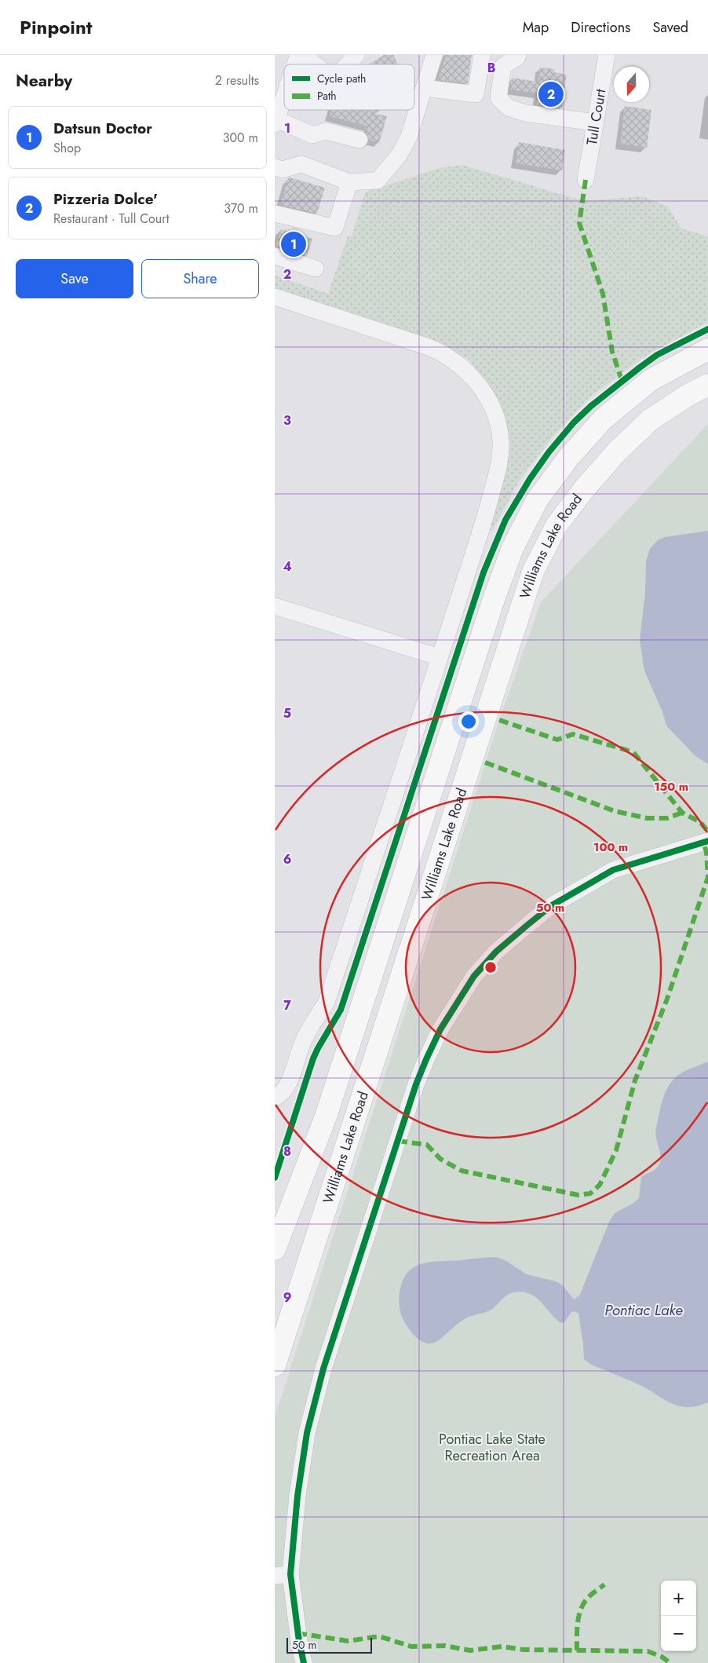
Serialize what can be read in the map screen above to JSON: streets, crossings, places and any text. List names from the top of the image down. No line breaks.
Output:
{"streets":{"main road":["Williams Lake Road"],"street":["Tull Court"]},"water":["Pontiac Lake"],"parks":["Pontiac Lake State Recreation Area"],"legend":["Cycle path","Path"],"scale_bar":"50 m","north":"bottom","page":{"header":"Pinpoint","nav":["Map","Directions","Saved"],"heading":["Nearby","2 results"],"pins":["2","1"],"list":[{"mark":"1","name":"Datsun Doctor","note":"Shop","value":"300 m"},{"mark":"2","name":"Pizzeria Dolce'","note":"Restaurant · Tull Court","value":"370 m"}],"buttons":["Save","Share"],"map_buttons":["+","−"],"scale":"50 m"},"grid":{"columns":["B"],"rows":["1","2","3","4","5","6","7","8","9"]},"rings":["150 m","100 m","50 m"]}
